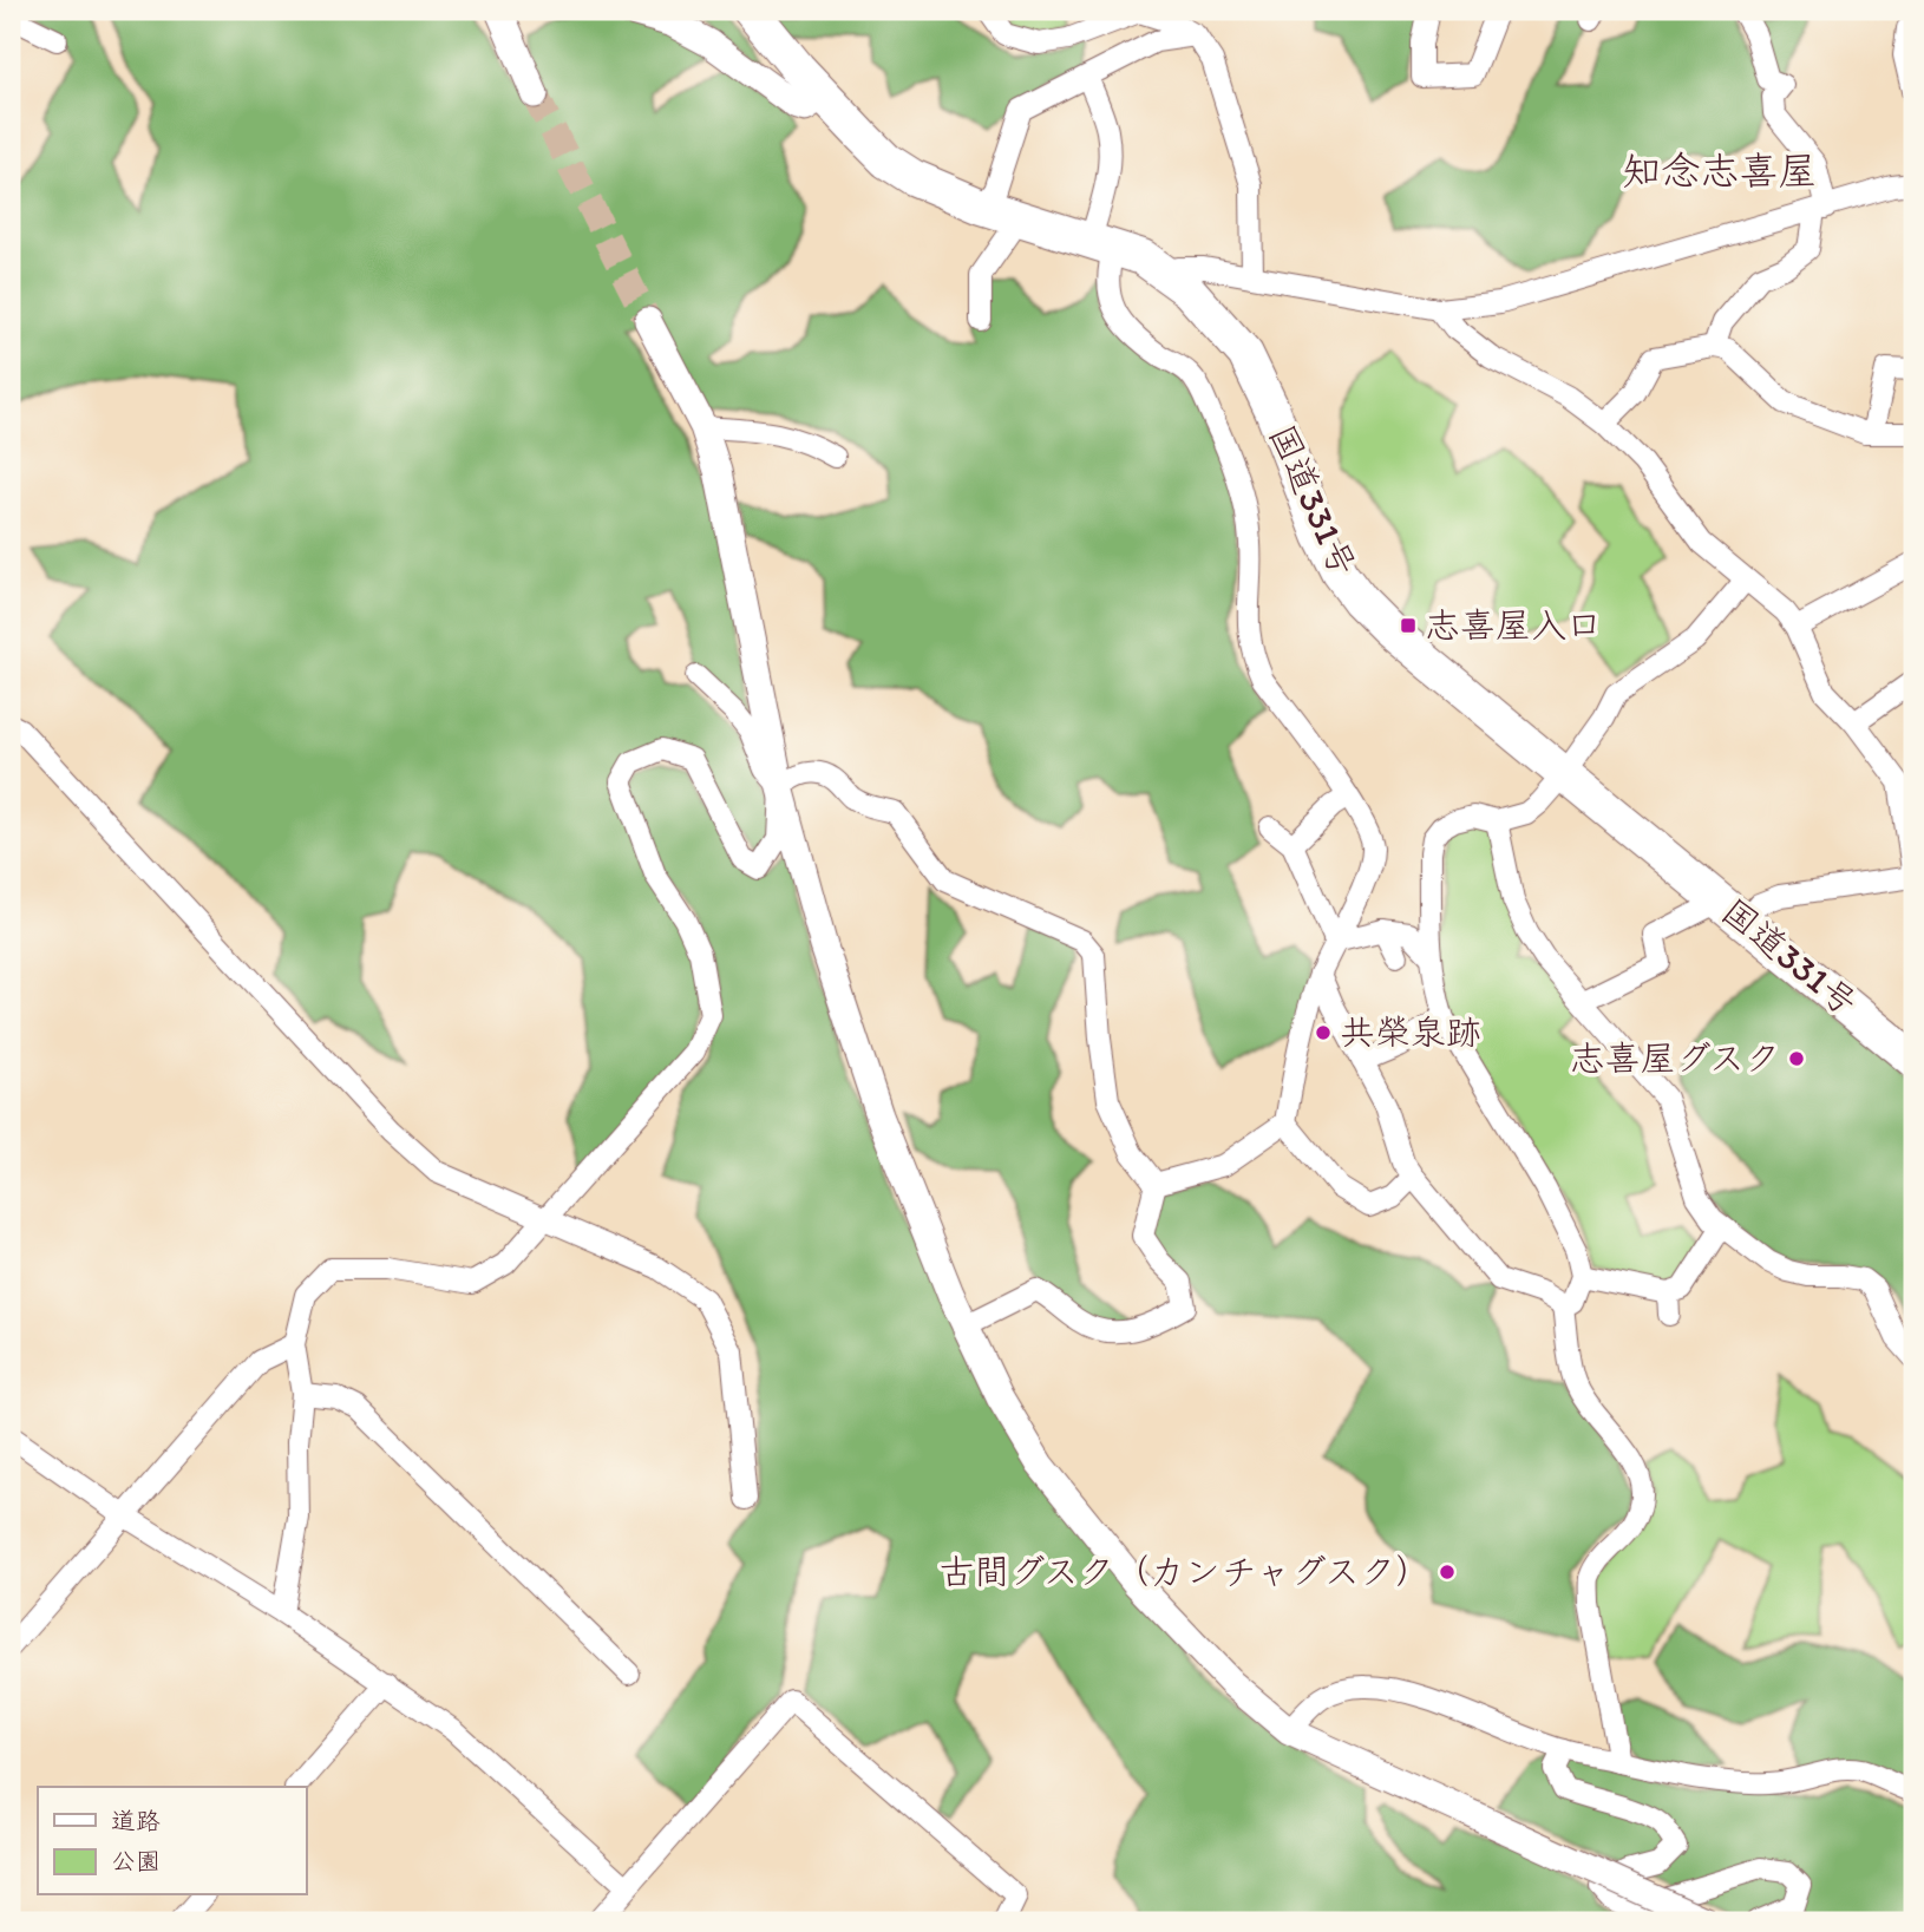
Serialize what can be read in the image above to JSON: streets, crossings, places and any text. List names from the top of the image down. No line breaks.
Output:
{"streets":{"highway":["国道331号"]},"districts":["知念志喜屋"],"places":{"transit":["志喜屋入口"],"other":["共榮泉跡","志喜屋グスク","古間グスク（カンチャグスク）"]},"legend":["道路","公園"]}
